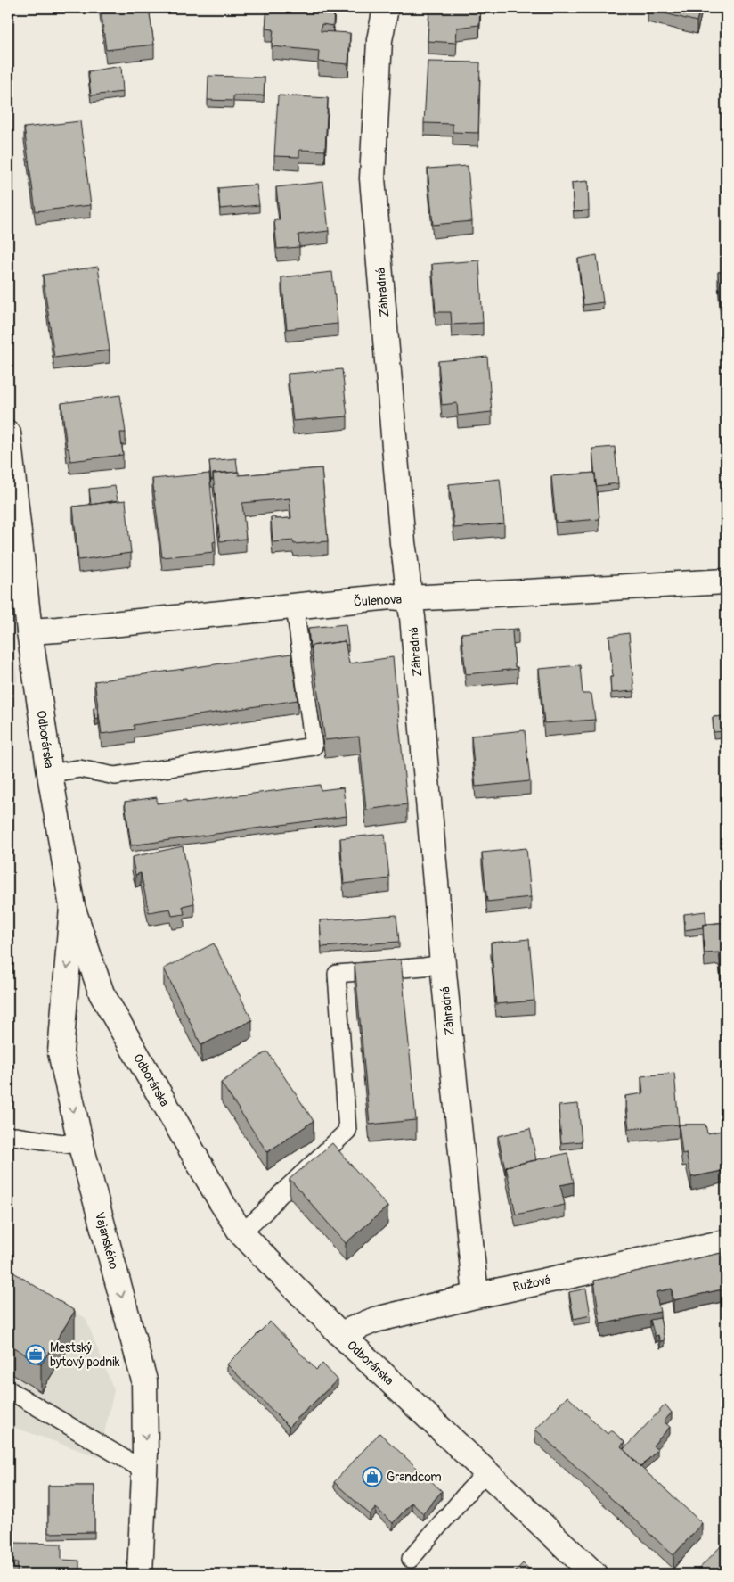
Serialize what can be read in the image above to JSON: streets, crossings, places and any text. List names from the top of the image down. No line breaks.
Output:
{"streets":{"street":["Záhradná","Čulenova","Odborárska","Vajanského","Ružová"]},"crossings":[["Záhradná","Čulenova"],["Záhradná","Ružová"],["Čulenova","Odborárska"],["Odborárska","Vajanského"],["Odborárska","Ružová"]],"one_way":["Vajanského"],"places":{"office":["Mestský bytový podnik"],"shop":["Grandcom"]}}
